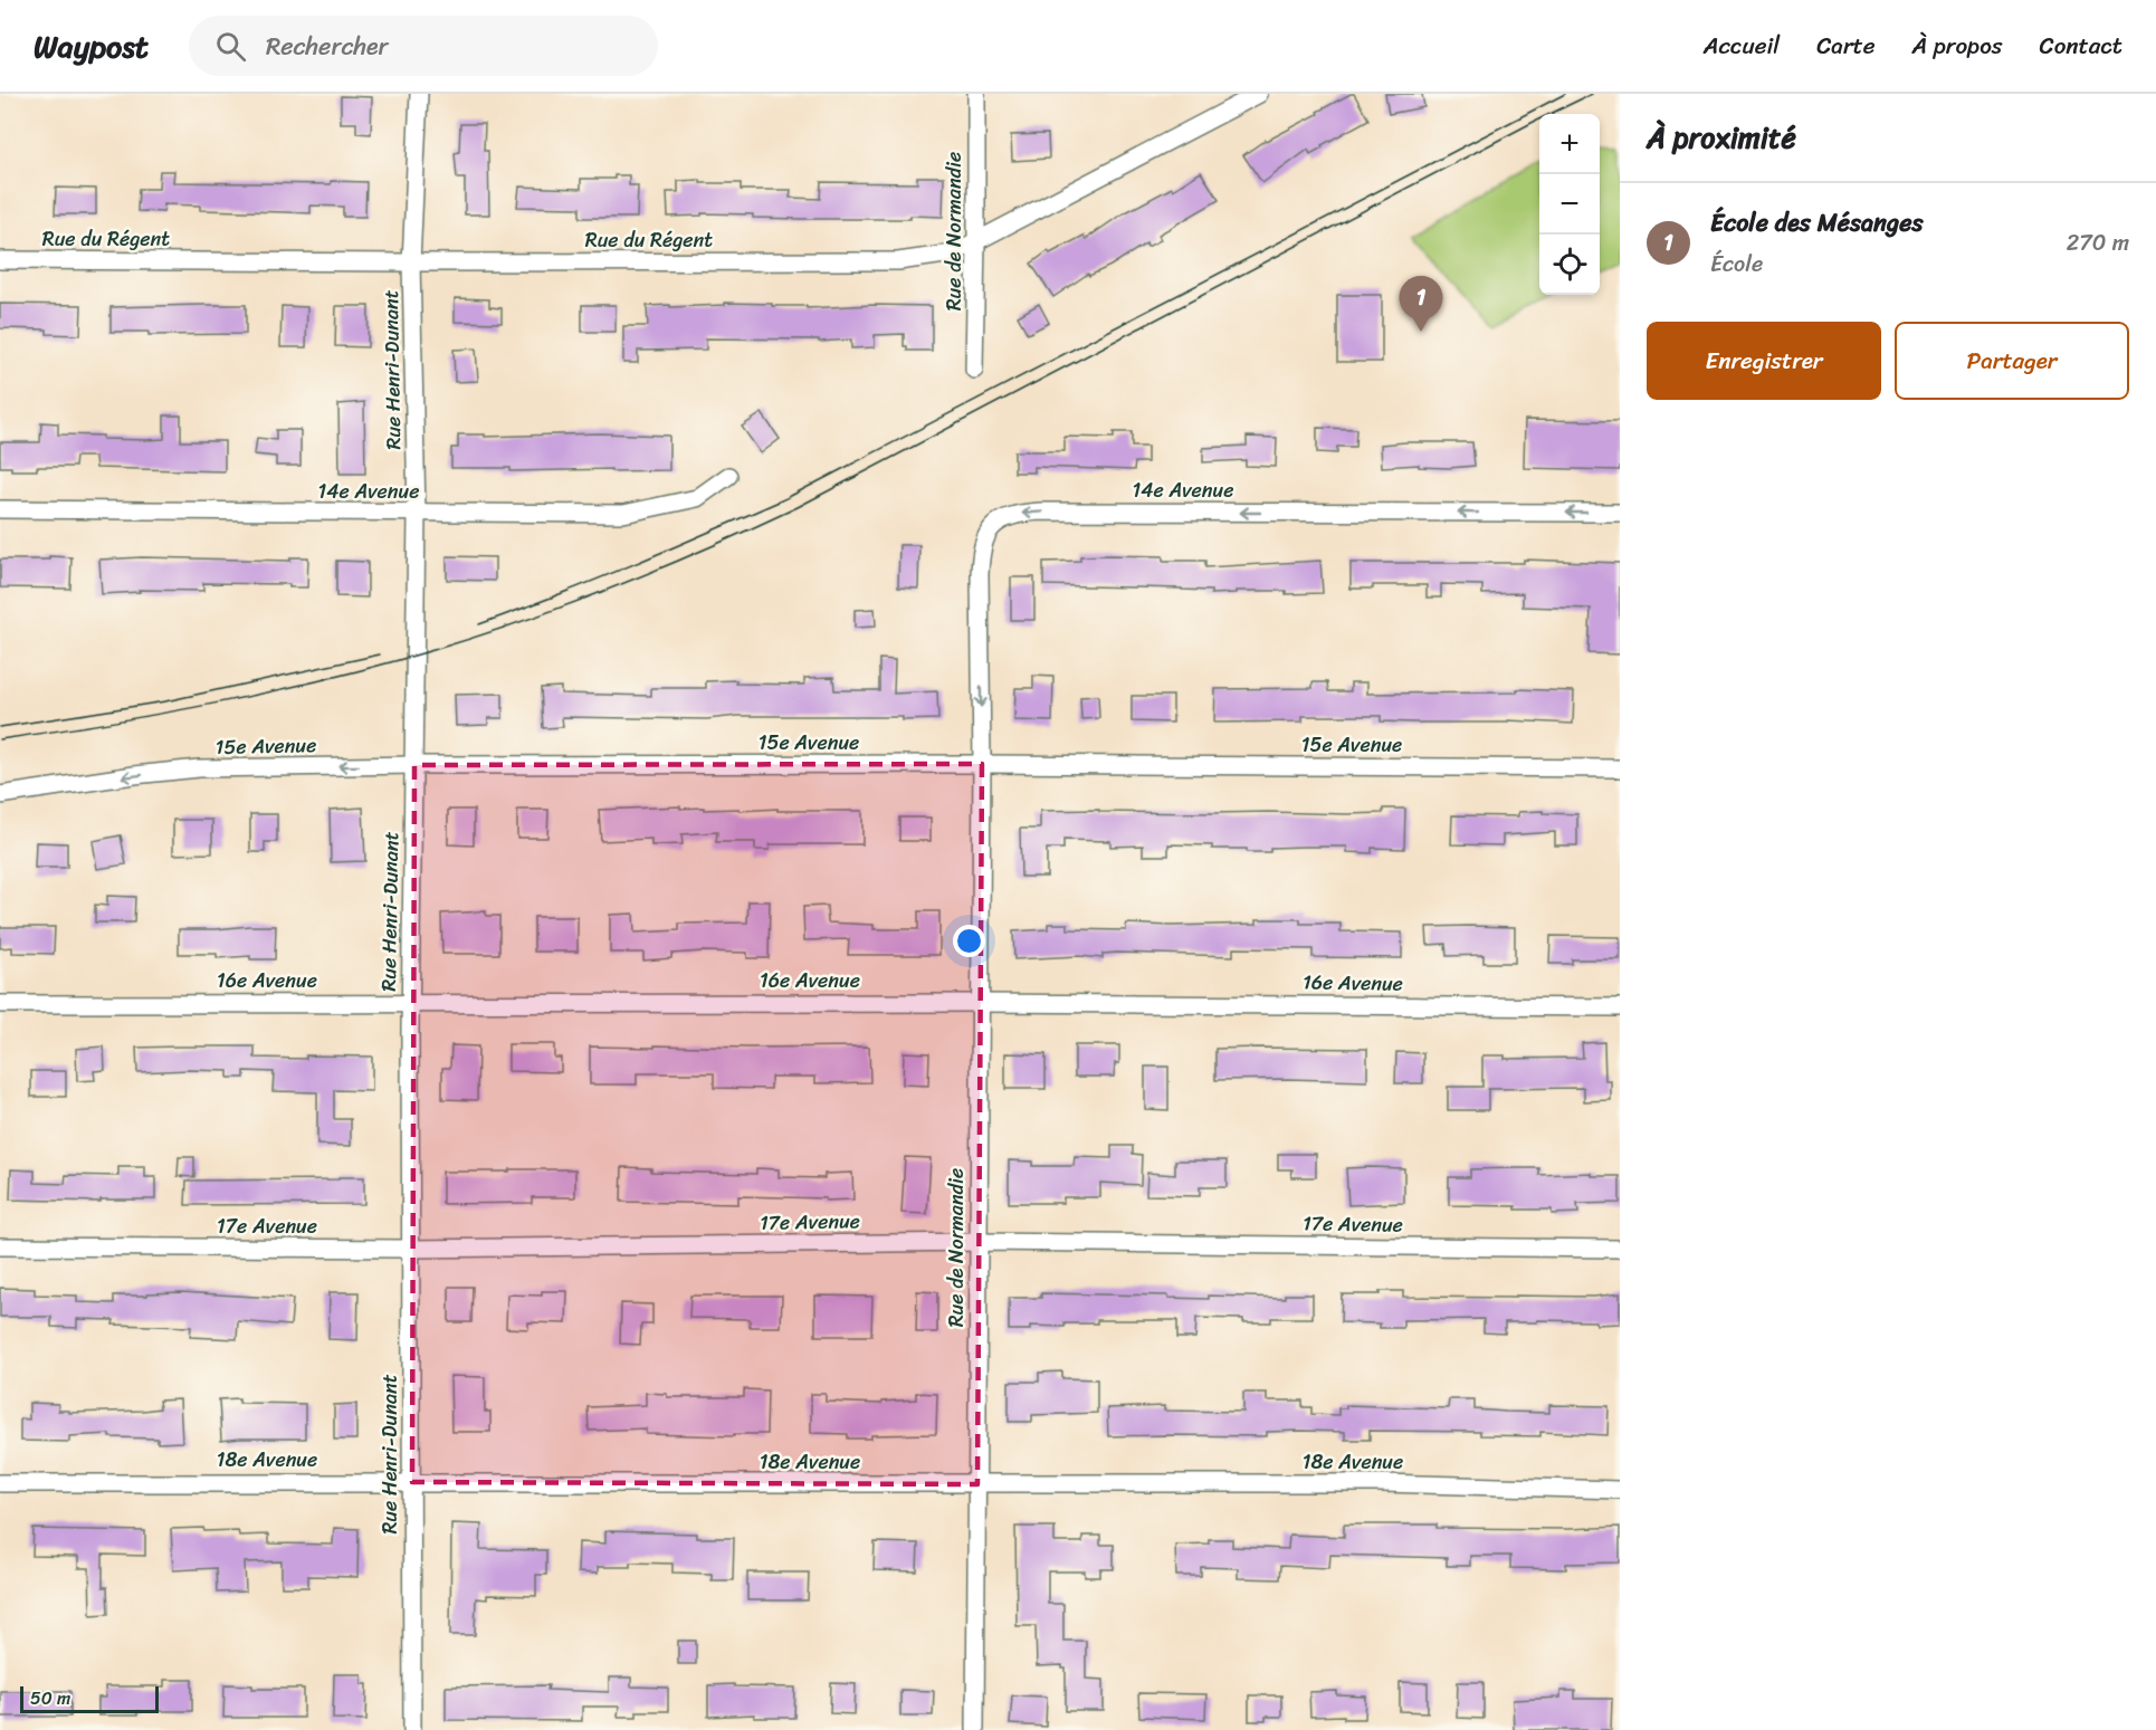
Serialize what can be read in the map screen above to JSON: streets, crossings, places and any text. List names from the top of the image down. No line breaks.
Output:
{"streets":{"street":["Rue de Normandie","Rue du Régent","Rue Henri-Dunant","14e Avenue","15e Avenue","16e Avenue","17e Avenue","18e Avenue"]},"crossings":[["Rue de Normandie","Rue du Régent"],["Rue de Normandie","14e Avenue"],["Rue de Normandie","15e Avenue"],["Rue de Normandie","16e Avenue"],["Rue de Normandie","17e Avenue"],["Rue de Normandie","18e Avenue"],["Rue du Régent","Rue Henri-Dunant"],["Rue Henri-Dunant","14e Avenue"],["Rue Henri-Dunant","15e Avenue"],["Rue Henri-Dunant","16e Avenue"],["Rue Henri-Dunant","17e Avenue"],["Rue Henri-Dunant","18e Avenue"],["14e Avenue","15e Avenue"]],"scale_bar":"50 m","page":{"header":"Waypost","search":"Rechercher","nav":["Accueil","Carte","À propos","Contact"],"heading":"À proximité","map_buttons":["+","−"],"list":[{"mark":"1","name":"École des Mésanges","note":"École","value":"270 m"}],"pins":"1","buttons":["Enregistrer","Partager"],"scale":"50 m"}}
